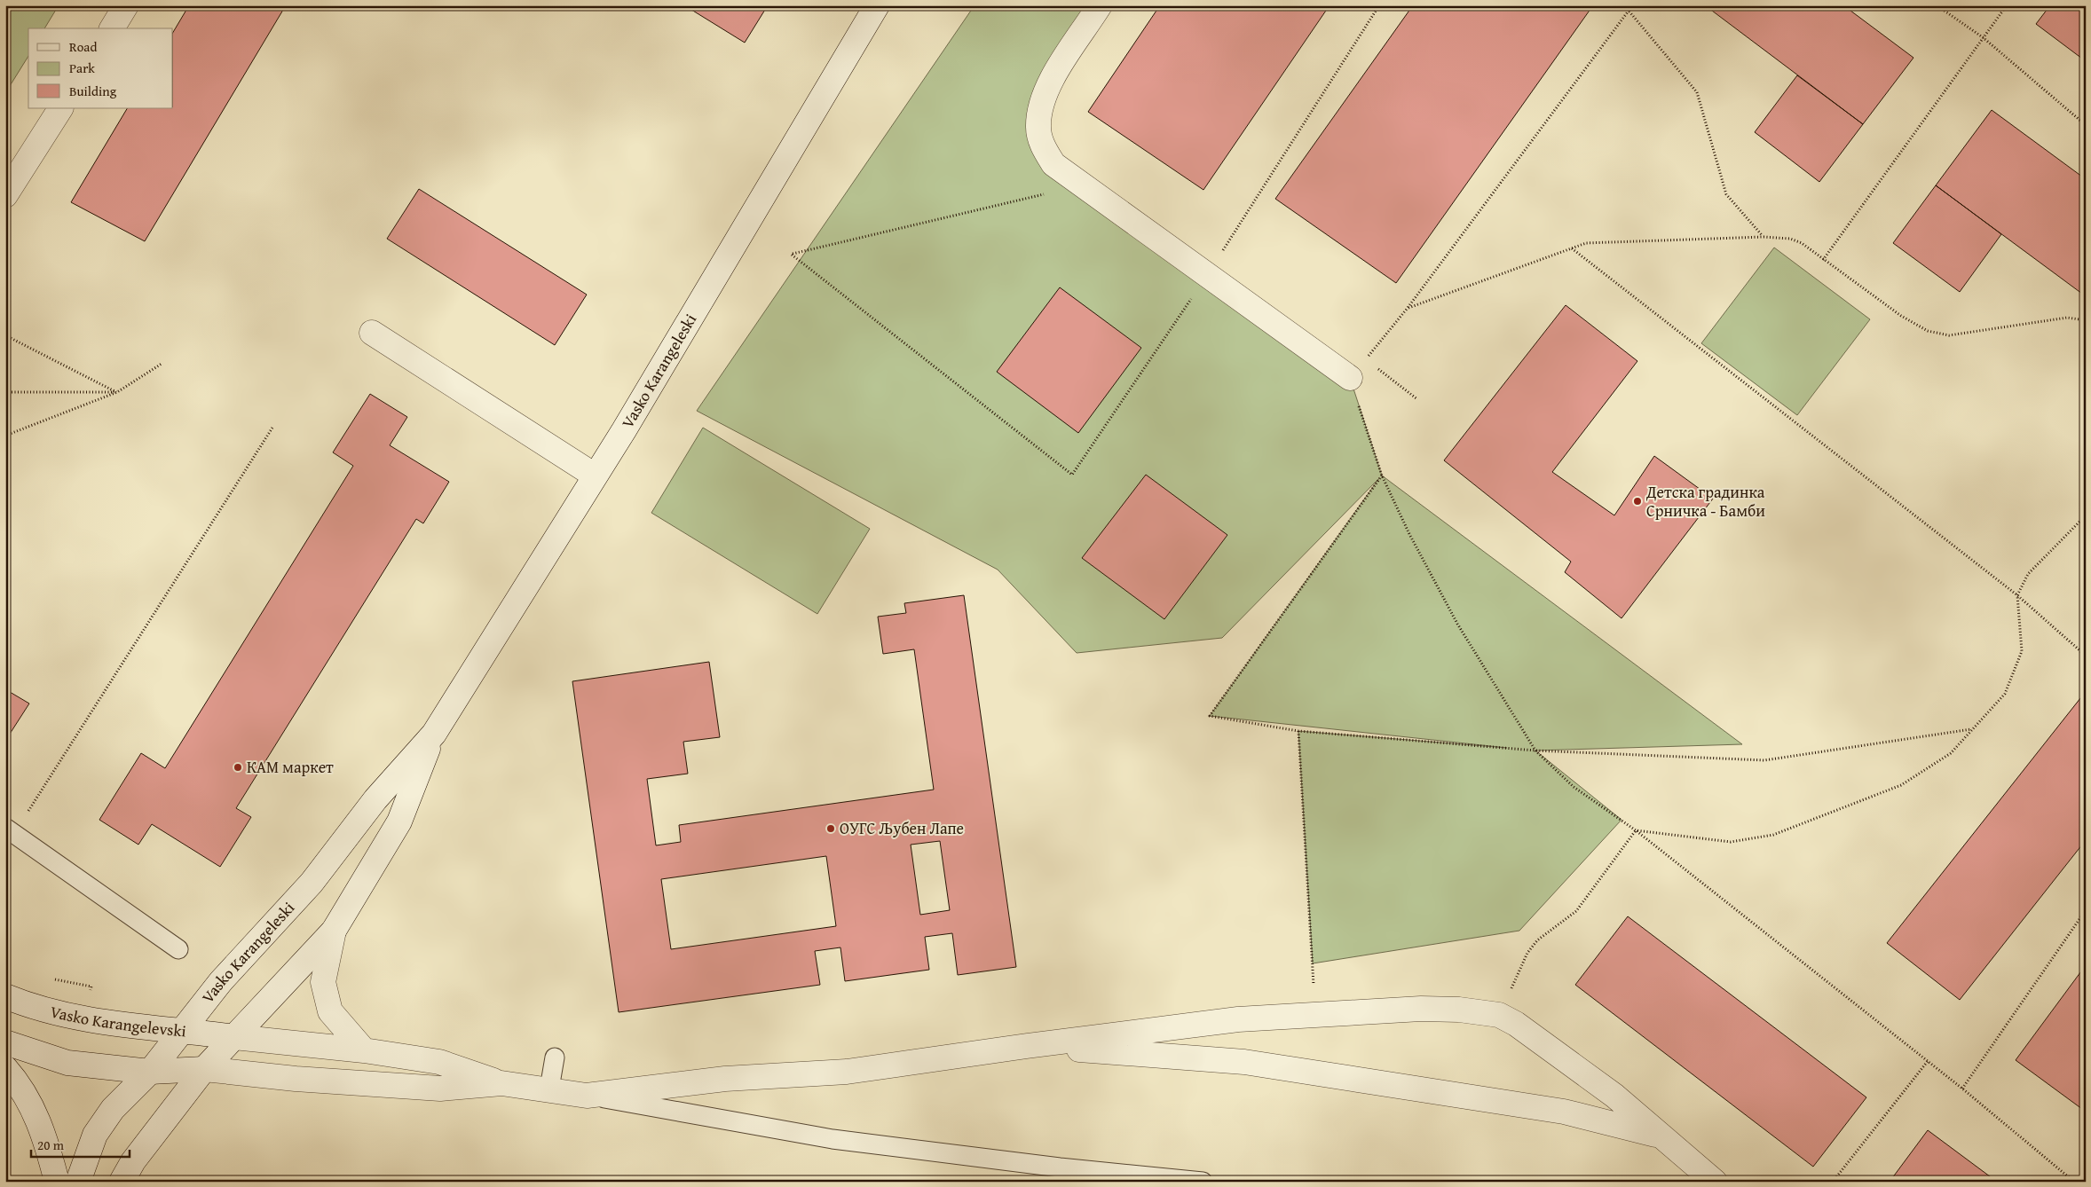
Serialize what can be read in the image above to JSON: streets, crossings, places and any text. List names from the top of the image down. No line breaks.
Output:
{"streets":{"street":["Vasko Karangeleski","Vasko Karangelevski"]},"crossings":[["Vasko Karangeleski","Vasko Karangelevski"]],"places":["Детска градинка Срничка - Бамби","КАМ маркет","ОУГС Љубен Лапе"],"legend":["Road","Park","Building"],"scale_bar":"20 m"}
